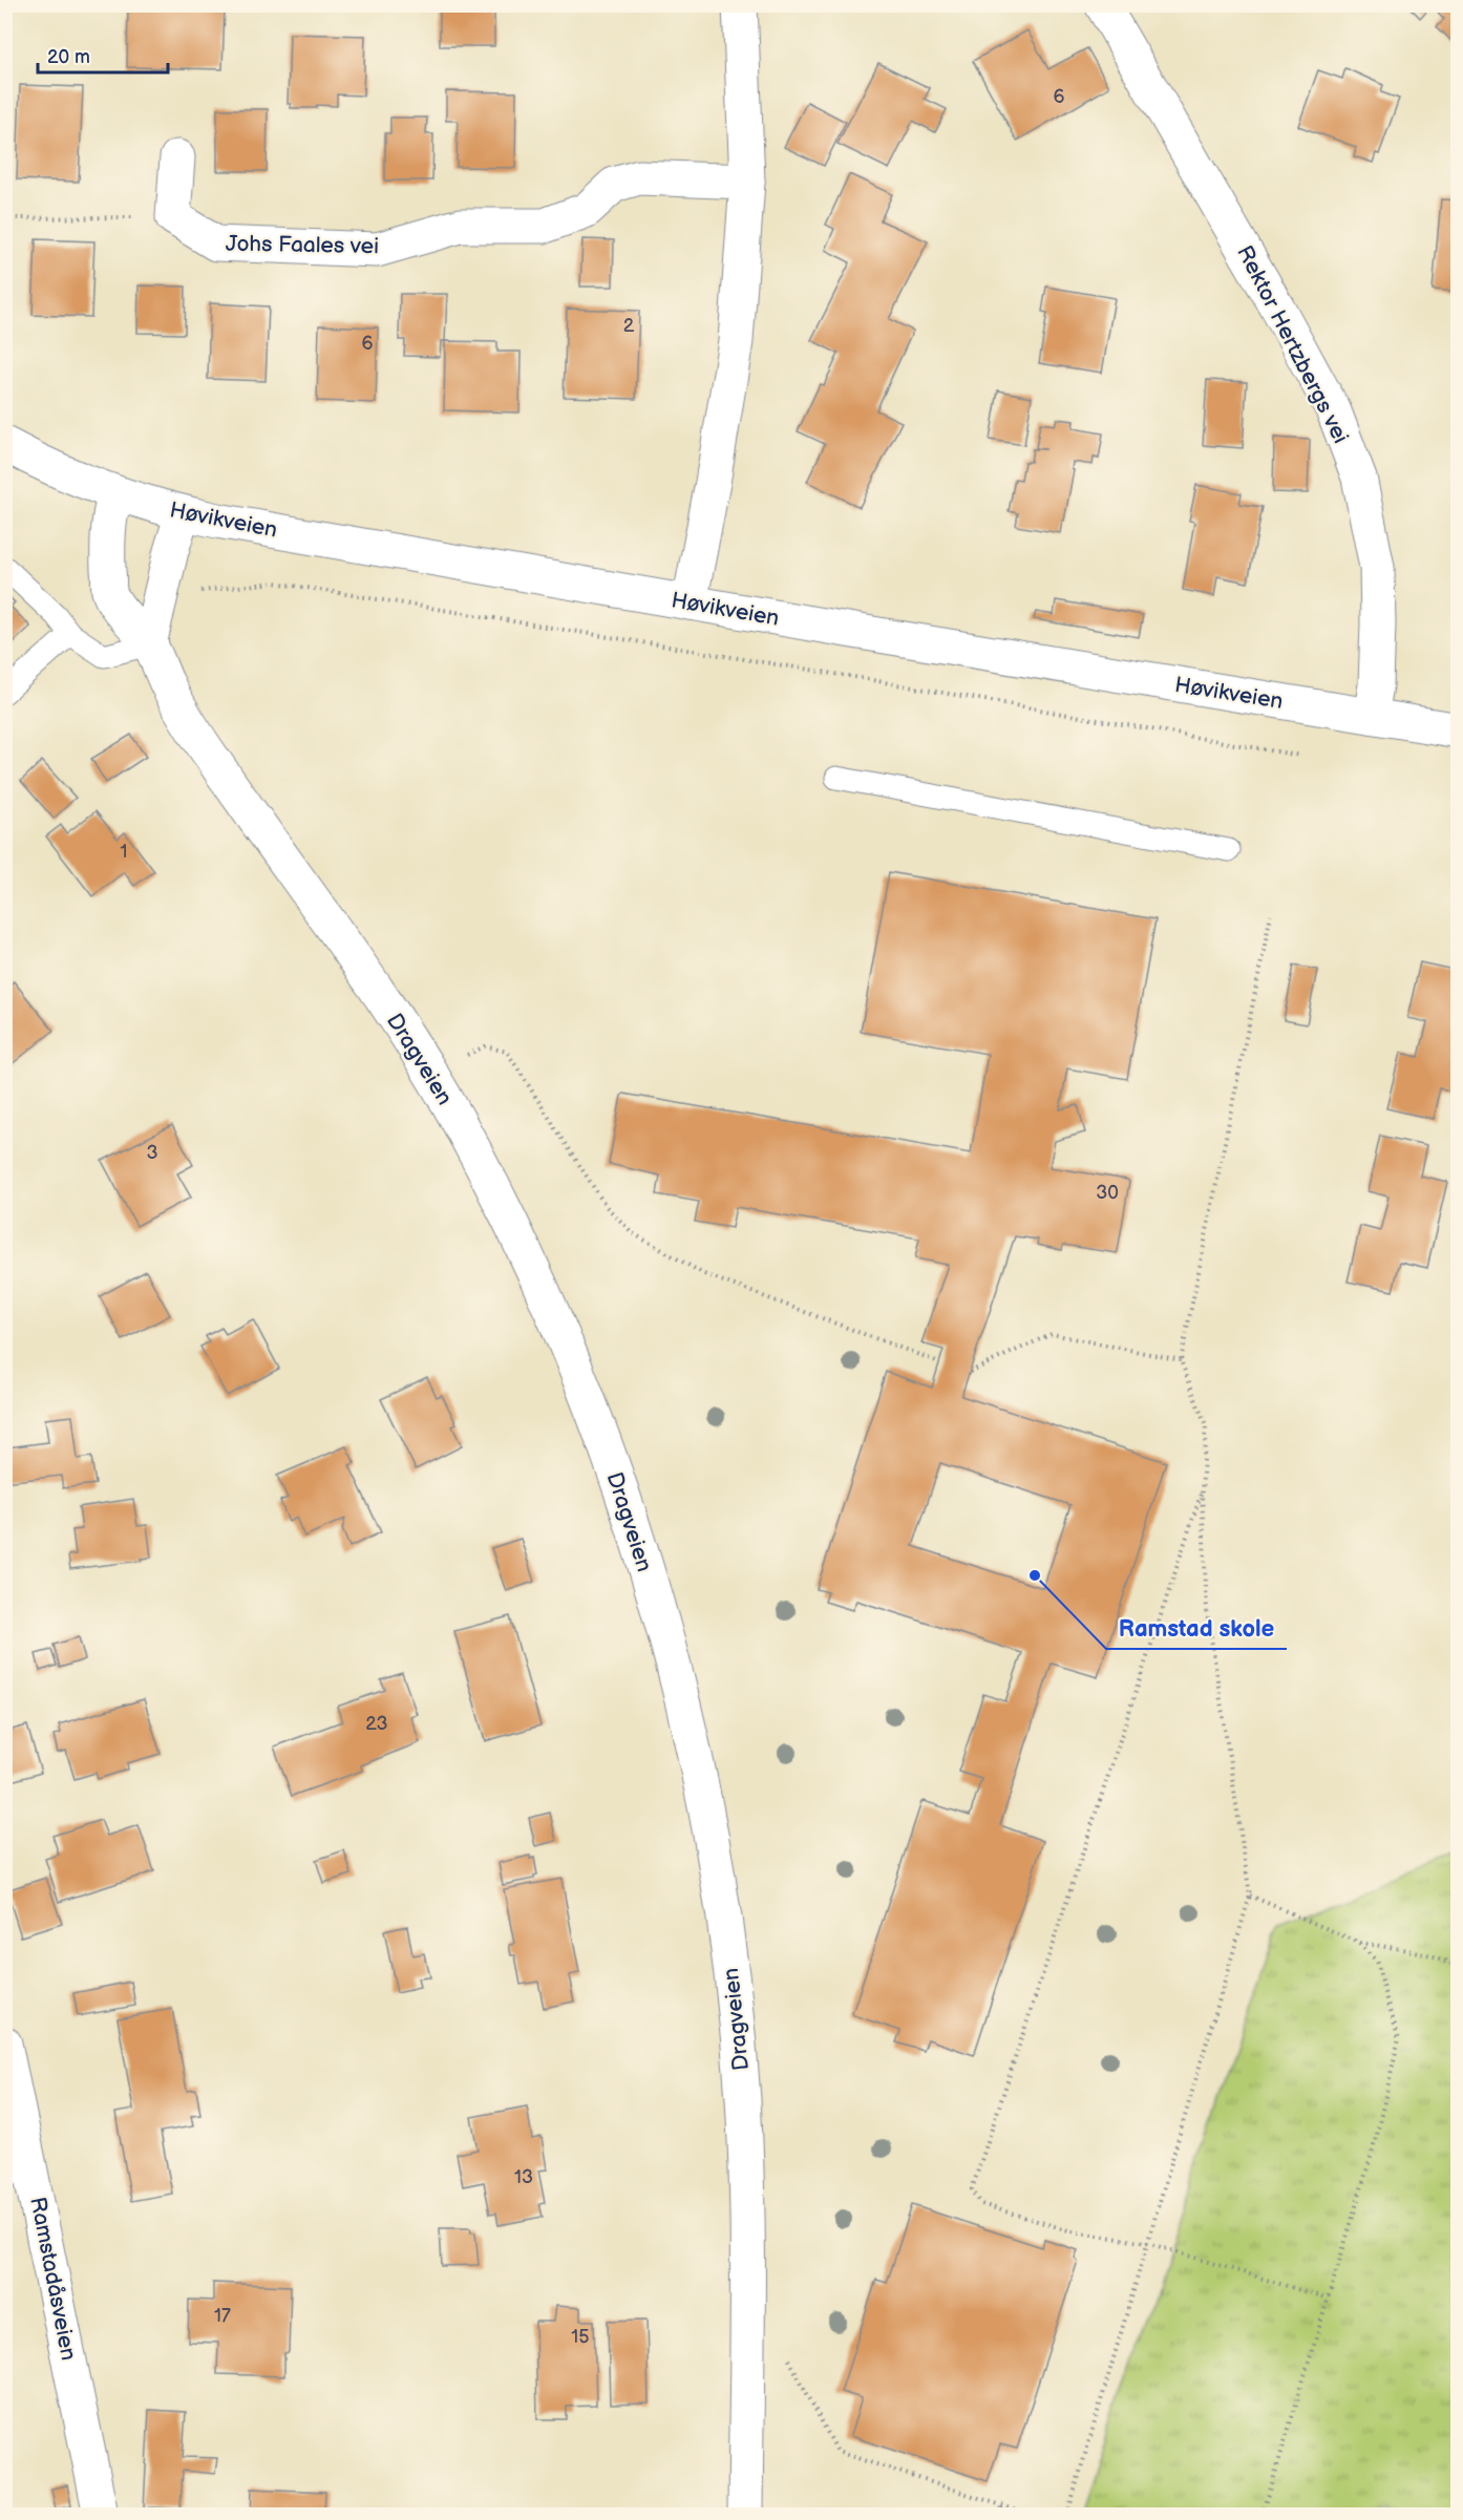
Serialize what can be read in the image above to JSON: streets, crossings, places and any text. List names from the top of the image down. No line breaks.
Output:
{"streets":{"main road":["Johs Faales vei","Rektor Hertzbergs vei","Høvikveien","Dragveien","Ramstadåsveien"]},"crossings":[["Rektor Hertzbergs vei","Høvikveien"],["Høvikveien","Dragveien"]],"places":["Ramstad skole"],"house_numbers":["6","2","6","1","3","30","23","13","17","15"],"scale_bar":"20 m"}
